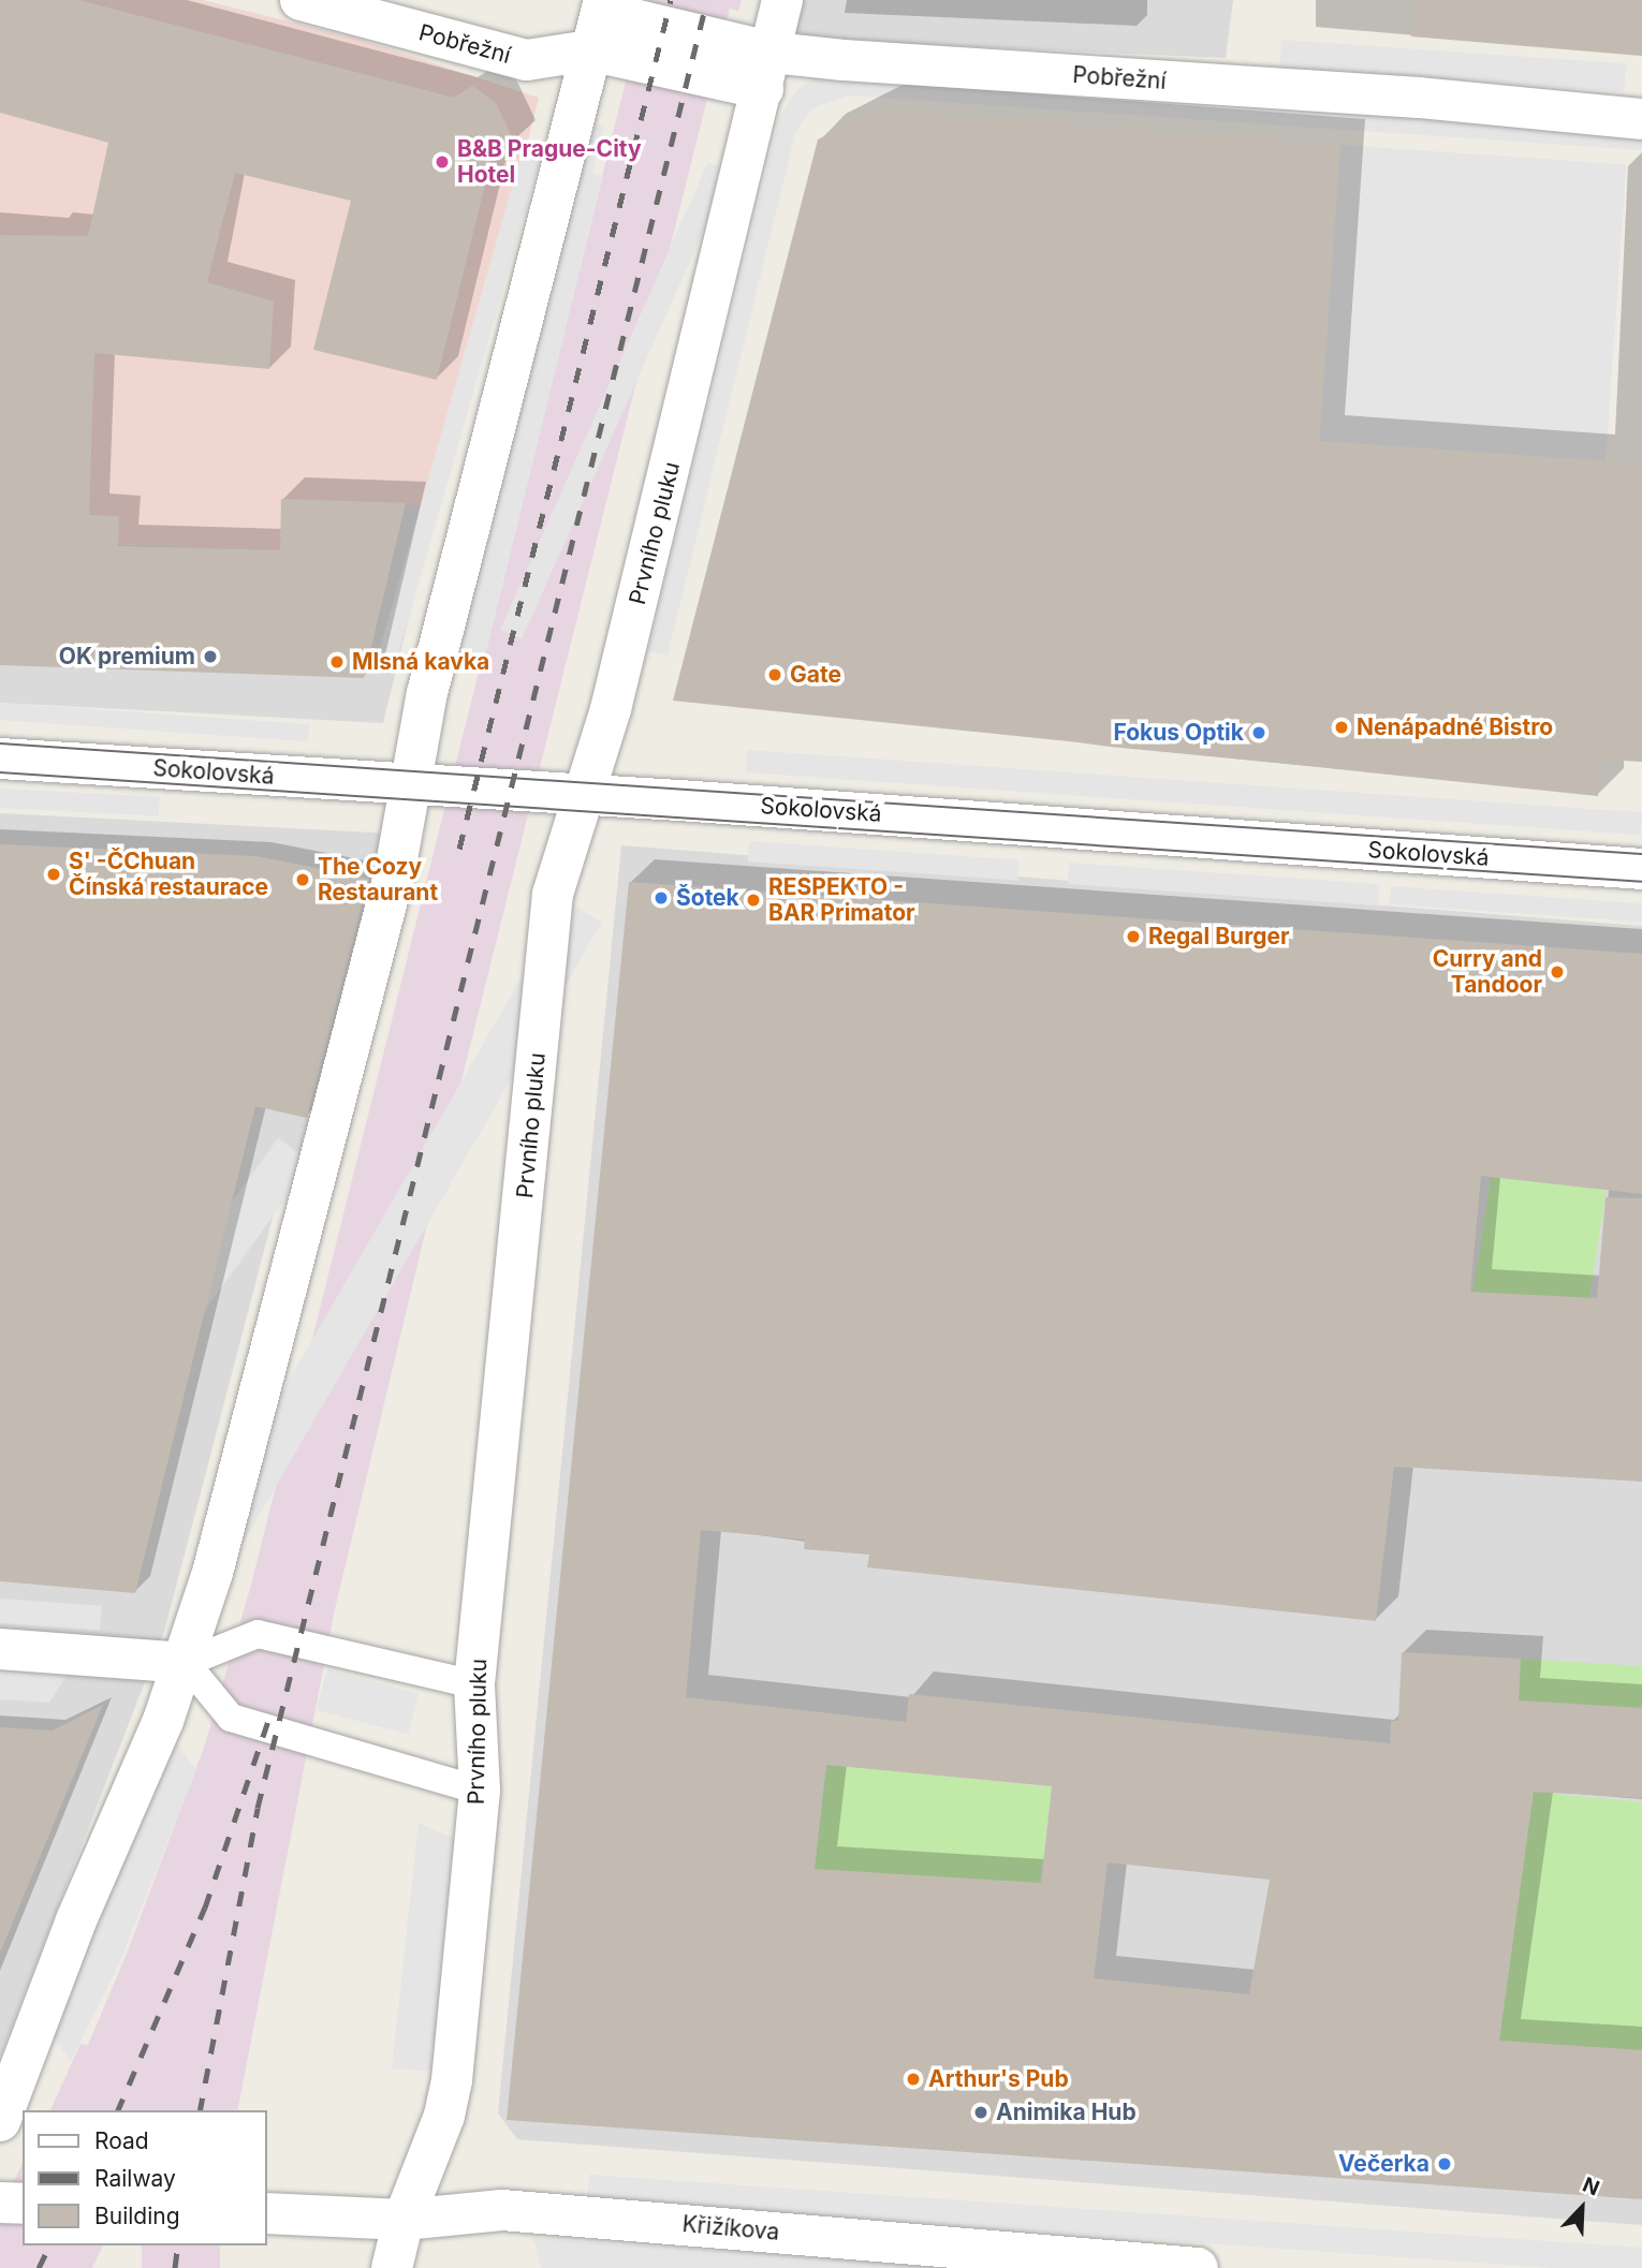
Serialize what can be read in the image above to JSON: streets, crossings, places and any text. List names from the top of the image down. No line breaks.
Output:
{"streets":{"street":["Pobřežní","Prvního pluku","Sokolovská","Křižíkova"]},"crossings":[["Pobřežní","Prvního pluku"],["Prvního pluku","Sokolovská"],["Prvního pluku","Křižíkova"]],"places":["B&B Prague-City Hotel","OK premium","Mlsná kavka","Gate","Nenápadné Bistro","Fokus Optik","S' -ČChuan Čínská restaurace","The Cozy Restaurant","Šotek","RESPEKTO - BAR Primator","Regal Burger","Curry and Tandoor","Arthur's Pub","Animika Hub","Večerka"],"legend":["Road","Railway","Building"],"north":"top right"}
